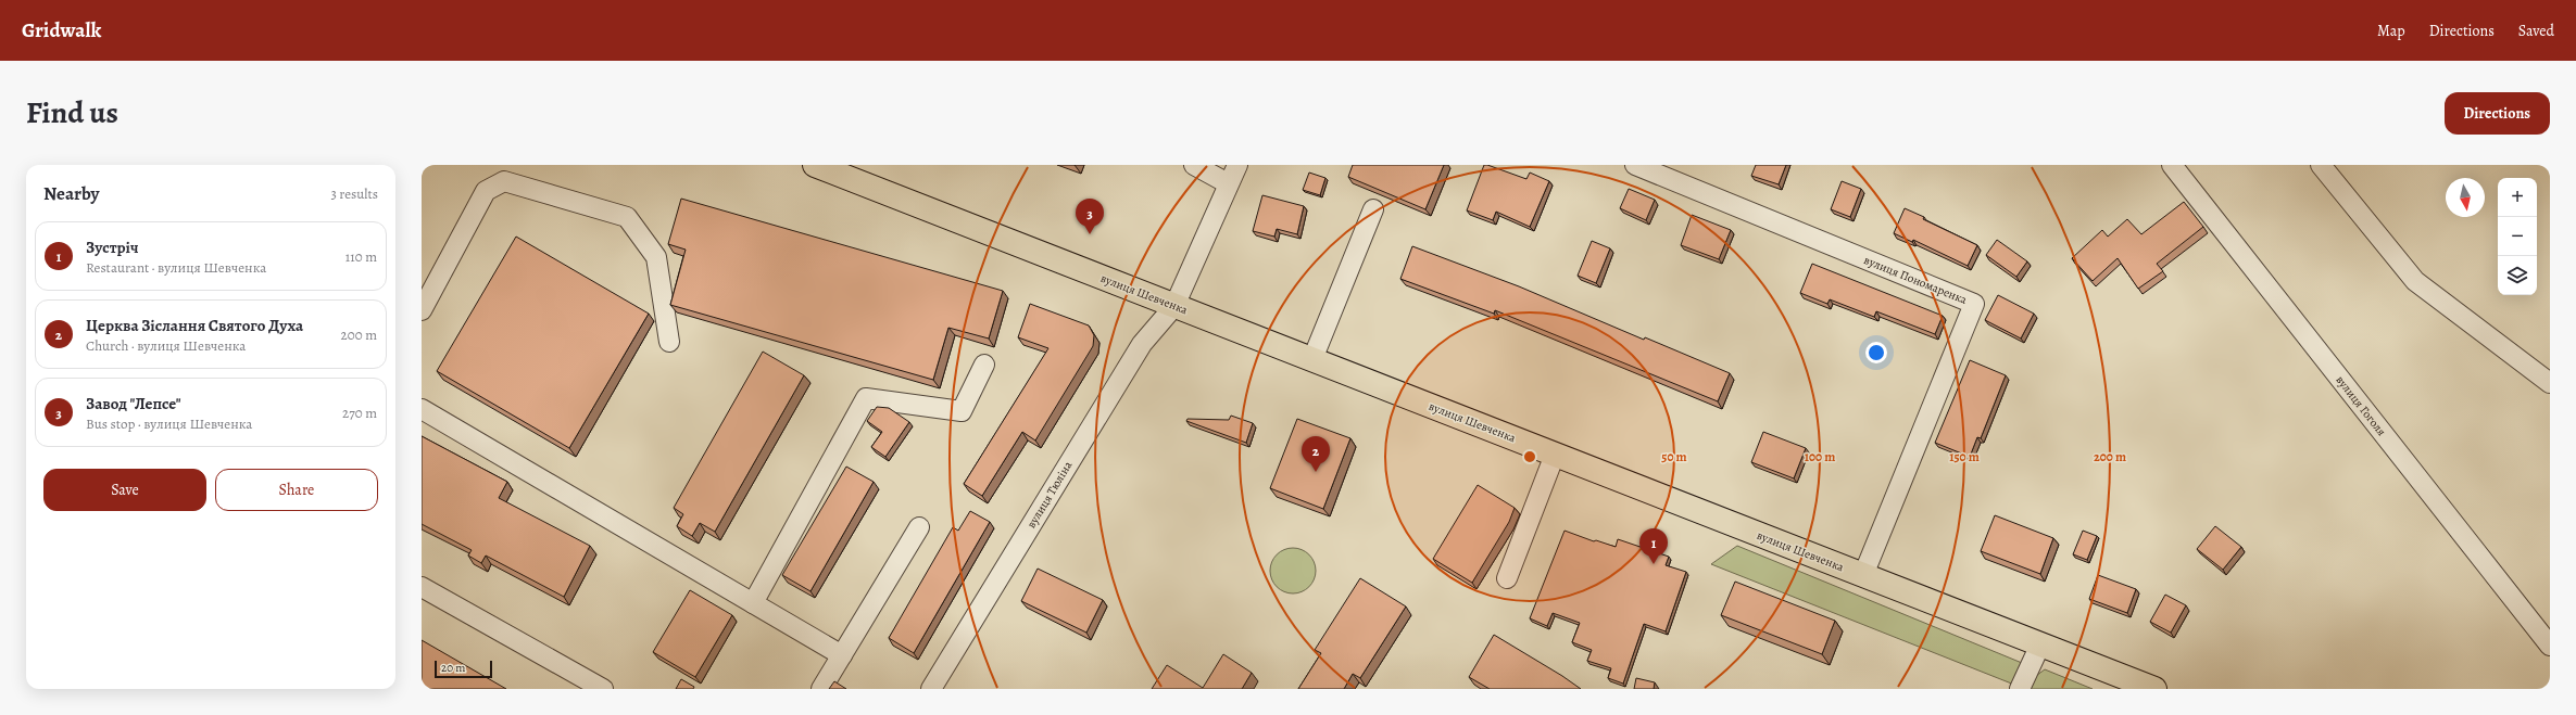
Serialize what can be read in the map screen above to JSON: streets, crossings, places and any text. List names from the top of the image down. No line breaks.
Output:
{"streets":{"main road":["вулиця Шевченка"],"street":["вулиця Пономаренка","вулиця Гоголя","вулиця Тюліна"]},"crossings":[["вулиця Пономаренка","вулиця Шевченка"],["вулиця Шевченка","вулиця Тюліна"]],"scale_bar":"20 m","north":"bottom","page":{"header":"Gridwalk","nav":["Map","Directions","Saved"],"title":"Find us","buttons":["Directions",["Save","Share"]],"heading":["Nearby","3 results"],"map_buttons":["+","−"],"pins":["3","2","1"],"list":[{"mark":"1","name":"Зустріч","note":"Restaurant · вулиця Шевченка","value":"110 m"},{"mark":"2","name":"Церква Зіслання Святого Духа","note":"Church · вулиця Шевченка","value":"200 m"},{"mark":"3","name":"Завод \"Лепсе\"","note":"Bus stop · вулиця Шевченка","value":"270 m"}],"scale":"20 m"},"rings":["50 m","100 m","150 m","200 m"]}
